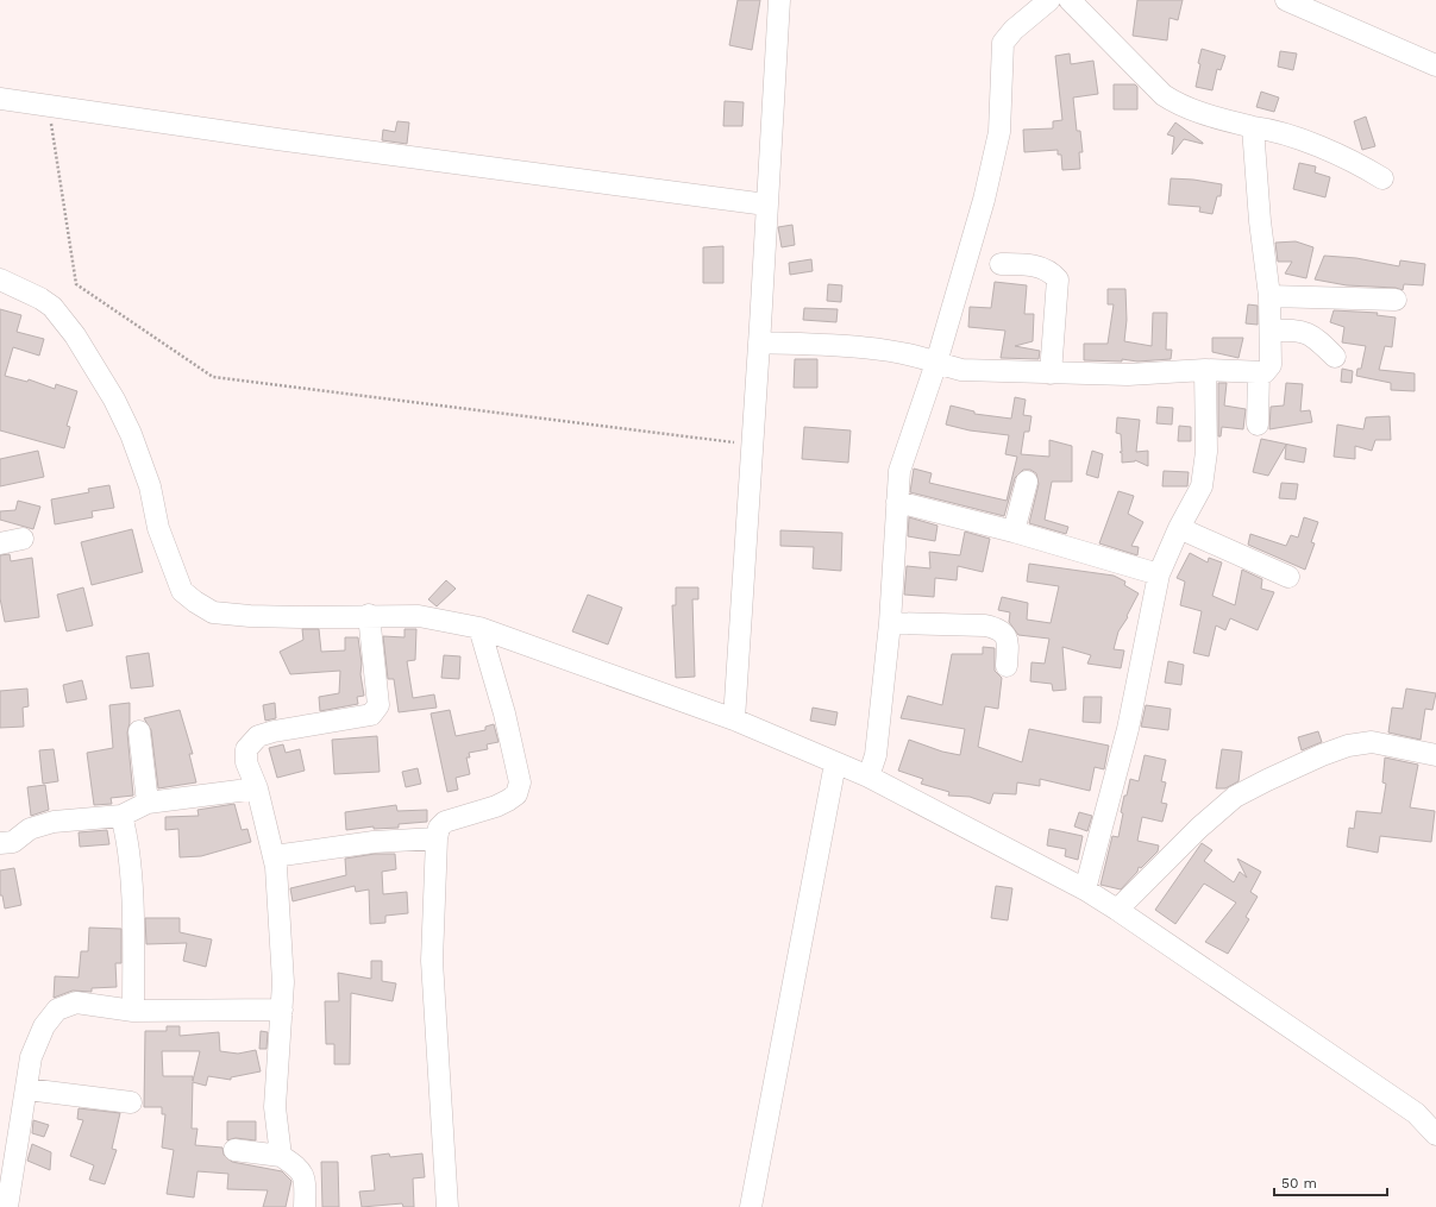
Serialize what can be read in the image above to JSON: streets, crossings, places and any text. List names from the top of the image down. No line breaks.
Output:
{"scale_bar":"50 m"}
